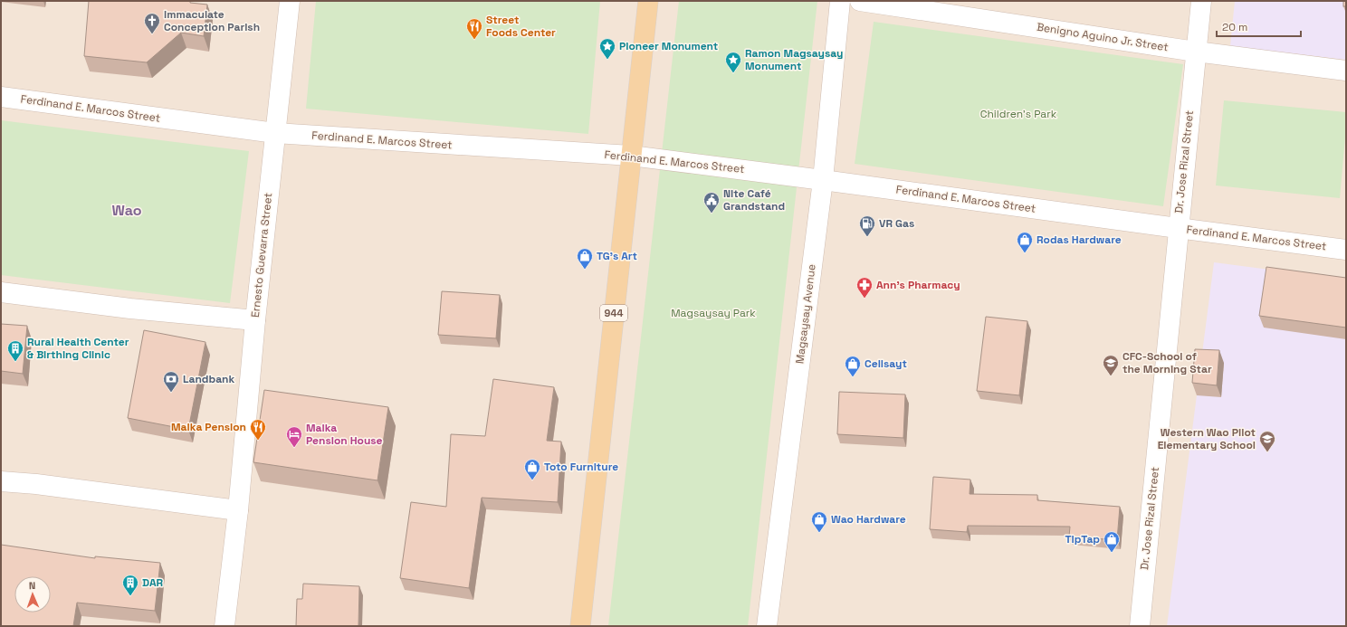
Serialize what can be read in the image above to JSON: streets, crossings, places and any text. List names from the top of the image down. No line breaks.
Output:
{"streets":{"main road":["944"],"street":["Benigno Aguino Jr. Street","Ferdinand E. Marcos Street","Dr. Jose Rizal Street","Ernesto Guevarra Street","Magsaysay Avenue"]},"crossings":[["Benigno Aguino Jr. Street","Dr. Jose Rizal Street"],["Ferdinand E. Marcos Street","Dr. Jose Rizal Street"],["Ferdinand E. Marcos Street","Ernesto Guevarra Street"],["Ferdinand E. Marcos Street","944"],["Ferdinand E. Marcos Street","Magsaysay Avenue"]],"districts":["Wao"],"parks":["Children's Park","Magsaysay Park"],"places":{"church":["Immaculate Conception Parish"],"restaurant":["Street Foods Center","Maika Pension"],"place":["Pioneer Monument","Ramon Magsaysay Monument"],"public building":["Nite Café Grandstand"],"fuel station":["VR Gas"],"shop":["Rodas Hardware","TG's Art","Cellsayt","Toto Furniture","Wao Hardware","TipTap"],"pharmacy":["Ann's Pharmacy"],"building":["Rural Health Center & Birthing Clinic","DAR"],"school or university":["CFC-School of the Morning Star","Western Wao Pilot Elementary School"],"bank":["Landbank"],"hotel":["Maika Pension House"]},"scale_bar":"20 m","north":"top"}
